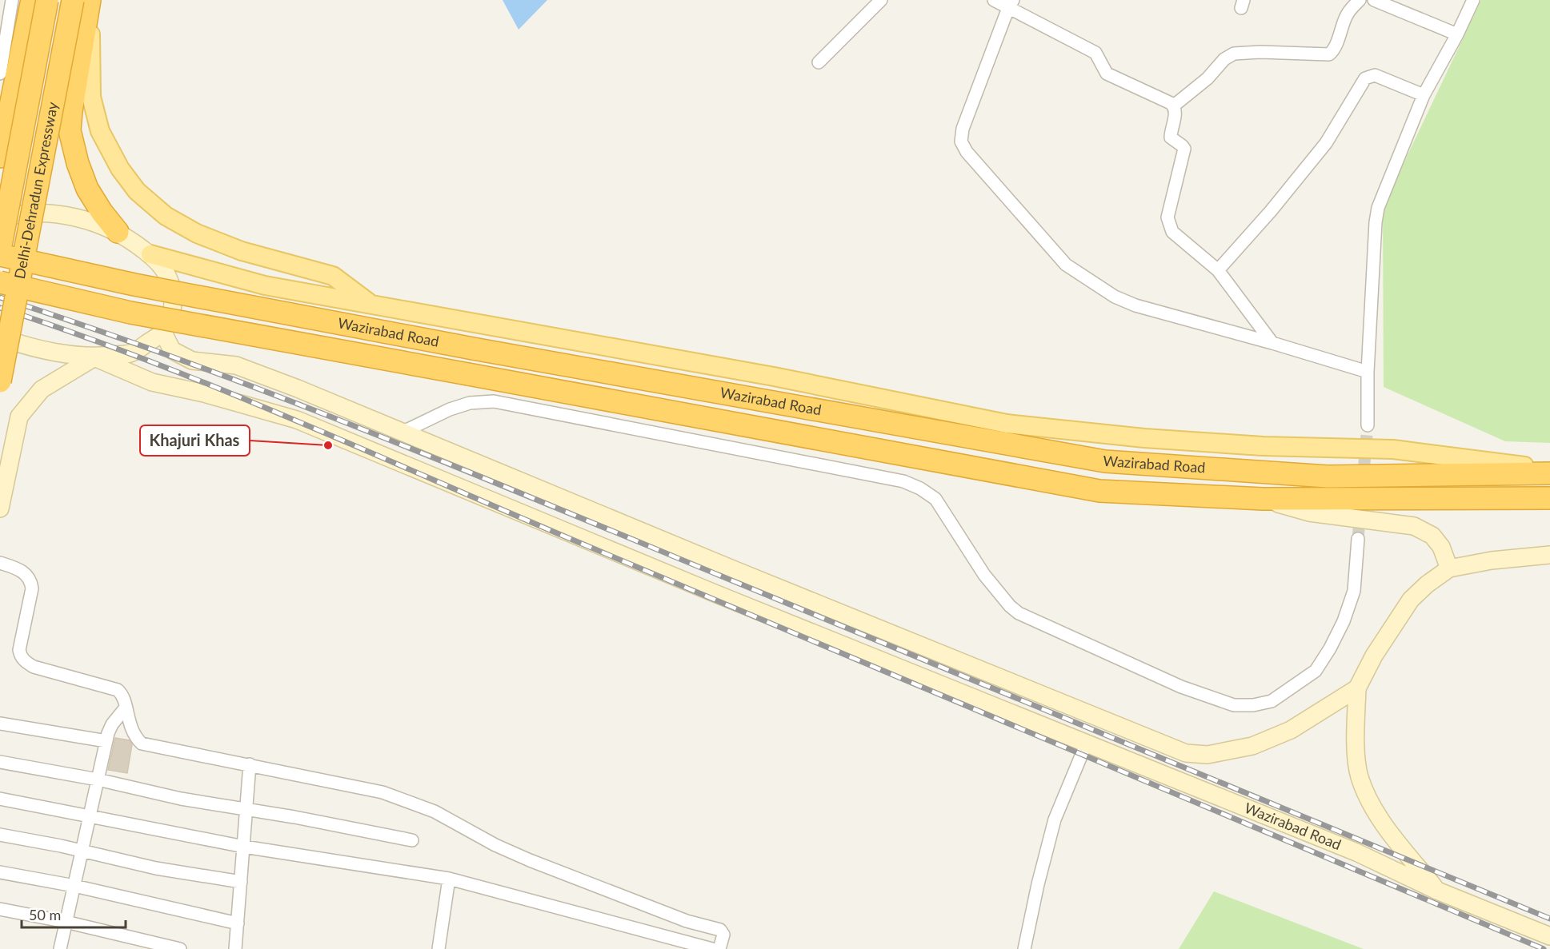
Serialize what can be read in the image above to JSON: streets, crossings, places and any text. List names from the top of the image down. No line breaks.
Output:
{"streets":{"highway":["Delhi-Dehradun Expressway","Wazirabad Road"]},"places":["Khajuri Khas"],"scale_bar":"50 m"}
